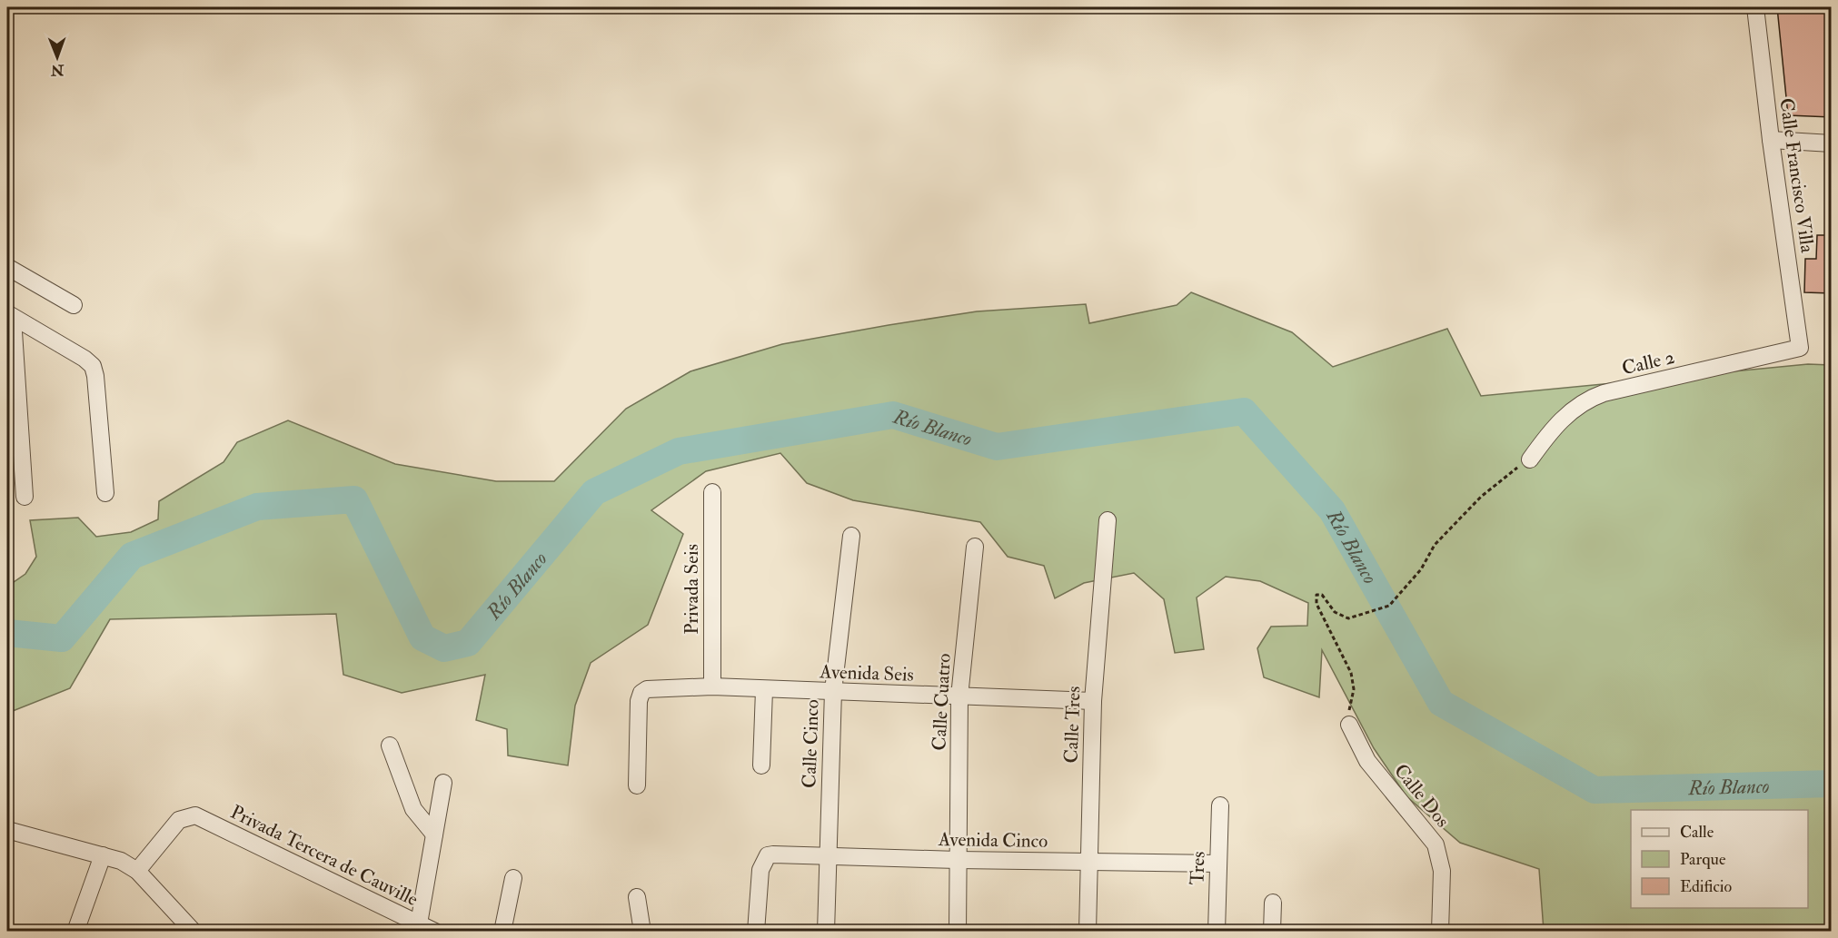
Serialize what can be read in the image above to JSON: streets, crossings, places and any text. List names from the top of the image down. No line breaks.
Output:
{"streets":{"street":["Calle Francisco Villa","Calle 2","Privada Seis","Avenida Seis","Calle Cuatro","Calle Tres","Calle Cinco","Calle Dos","Avenida Cinco","Privada Tercera de Cauville","Tres"]},"crossings":[["Calle Francisco Villa","Calle 2"],["Privada Seis","Avenida Seis"],["Avenida Seis","Calle Cuatro"],["Avenida Seis","Calle Tres"],["Avenida Seis","Calle Cinco"],["Calle Cuatro","Avenida Cinco"],["Calle Tres","Avenida Cinco"],["Calle Cinco","Avenida Cinco"],["Avenida Cinco","Tres"]],"water":["Río Blanco"],"legend":["Calle","Parque","Edificio"],"north":"bottom"}
